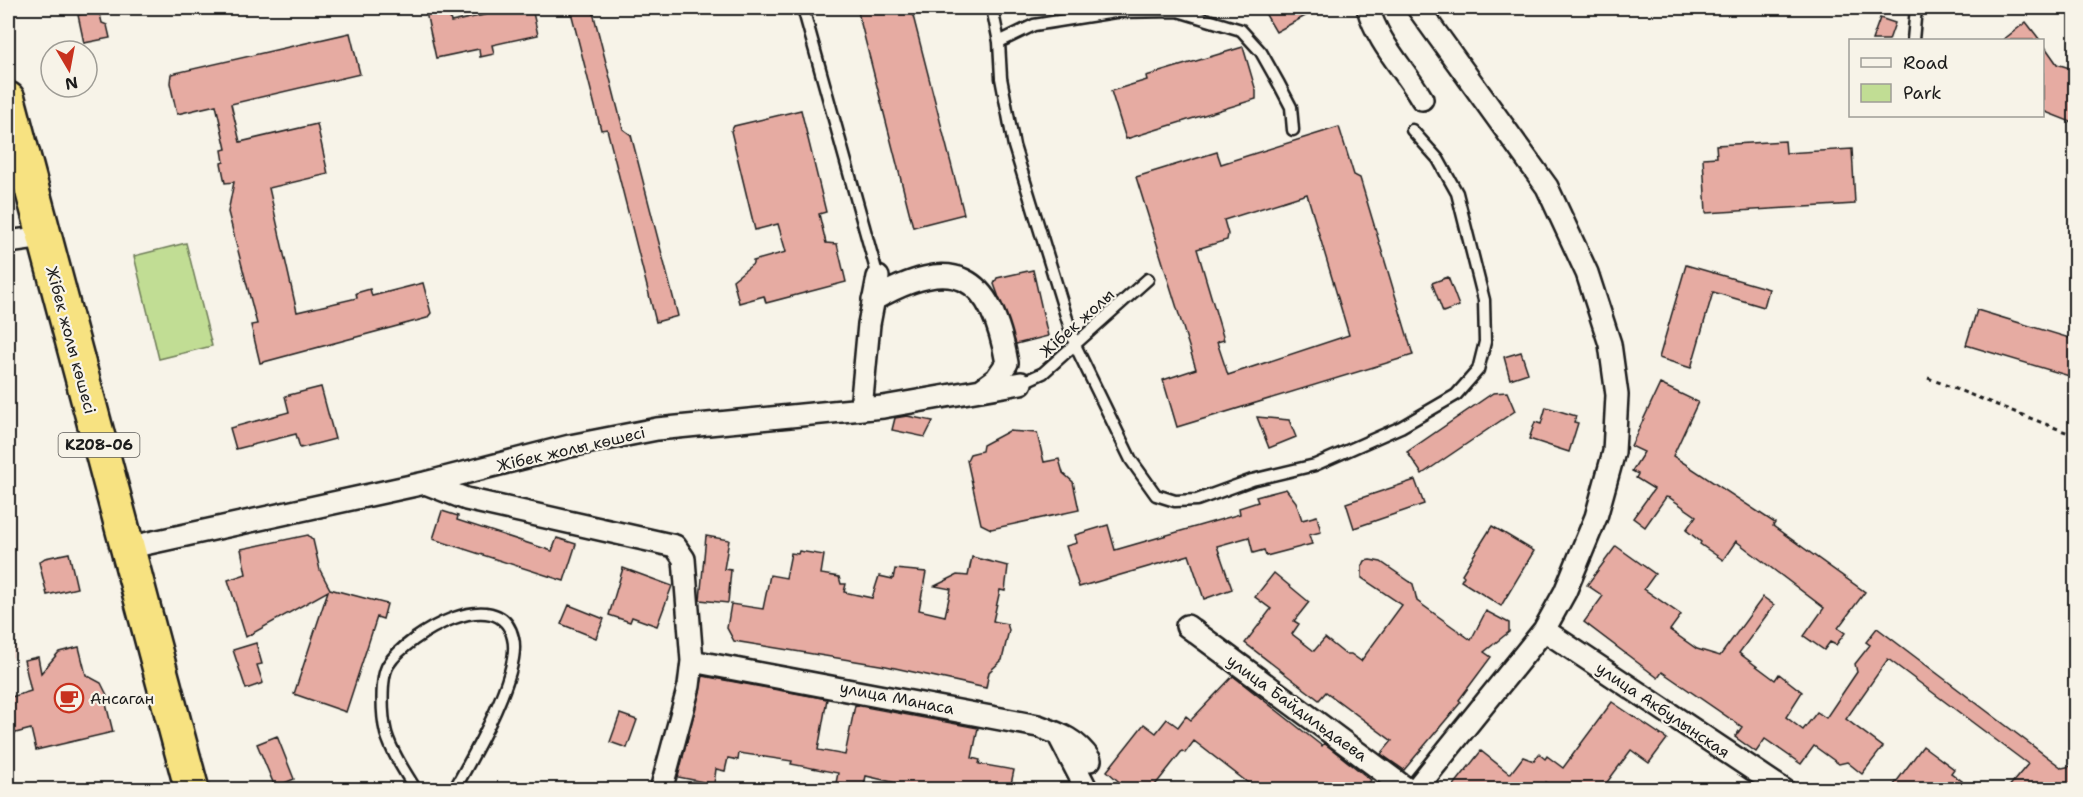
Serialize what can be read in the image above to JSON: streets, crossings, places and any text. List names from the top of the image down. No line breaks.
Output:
{"streets":{"highway":["Жібек жолы көшесі","KZ08-06"],"street":["улица Манаса","улица Байдильдаева","улица Акбулынская"],"lane":["Жібек жолы"]},"crossings":[["Жібек жолы","Жібек жолы көшесі"]],"places":{"cafe":["Ансаган"]},"legend":["Road","Park"],"north":"bottom"}
